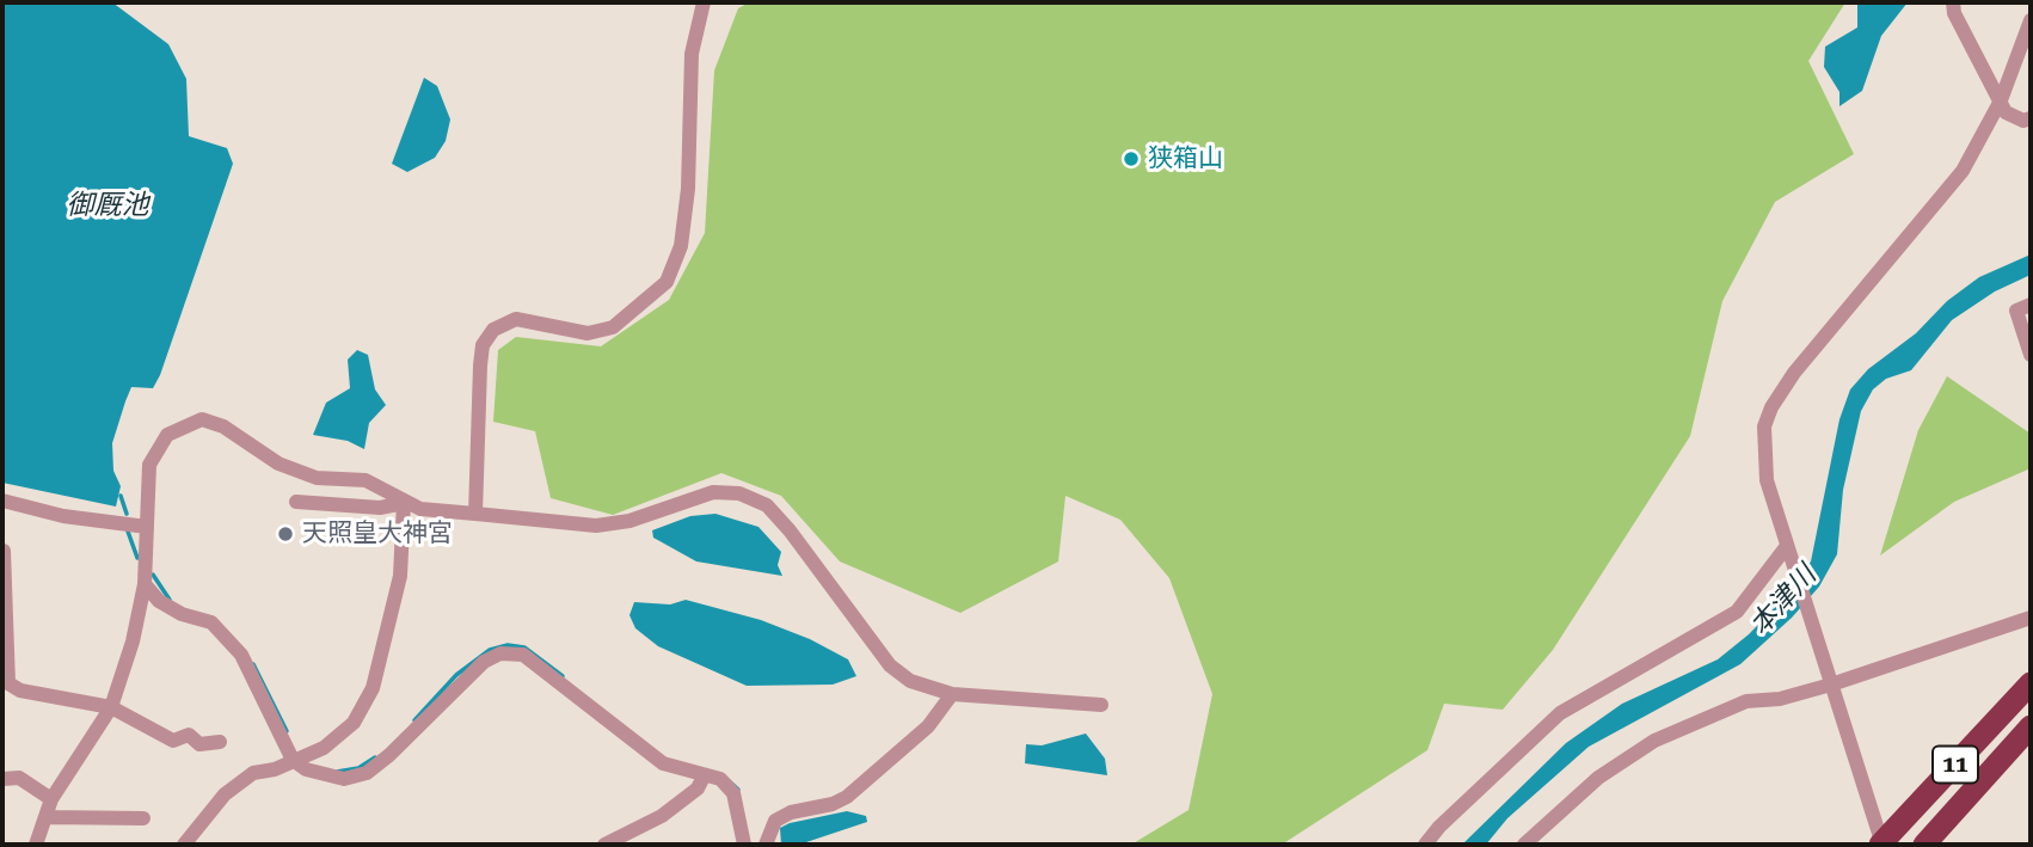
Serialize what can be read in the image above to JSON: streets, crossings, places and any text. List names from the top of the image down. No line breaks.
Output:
{"streets":{"highway":["11"]},"water":["御厩池","本津川"],"places":["狭箱山","天照皇大神宮"]}
